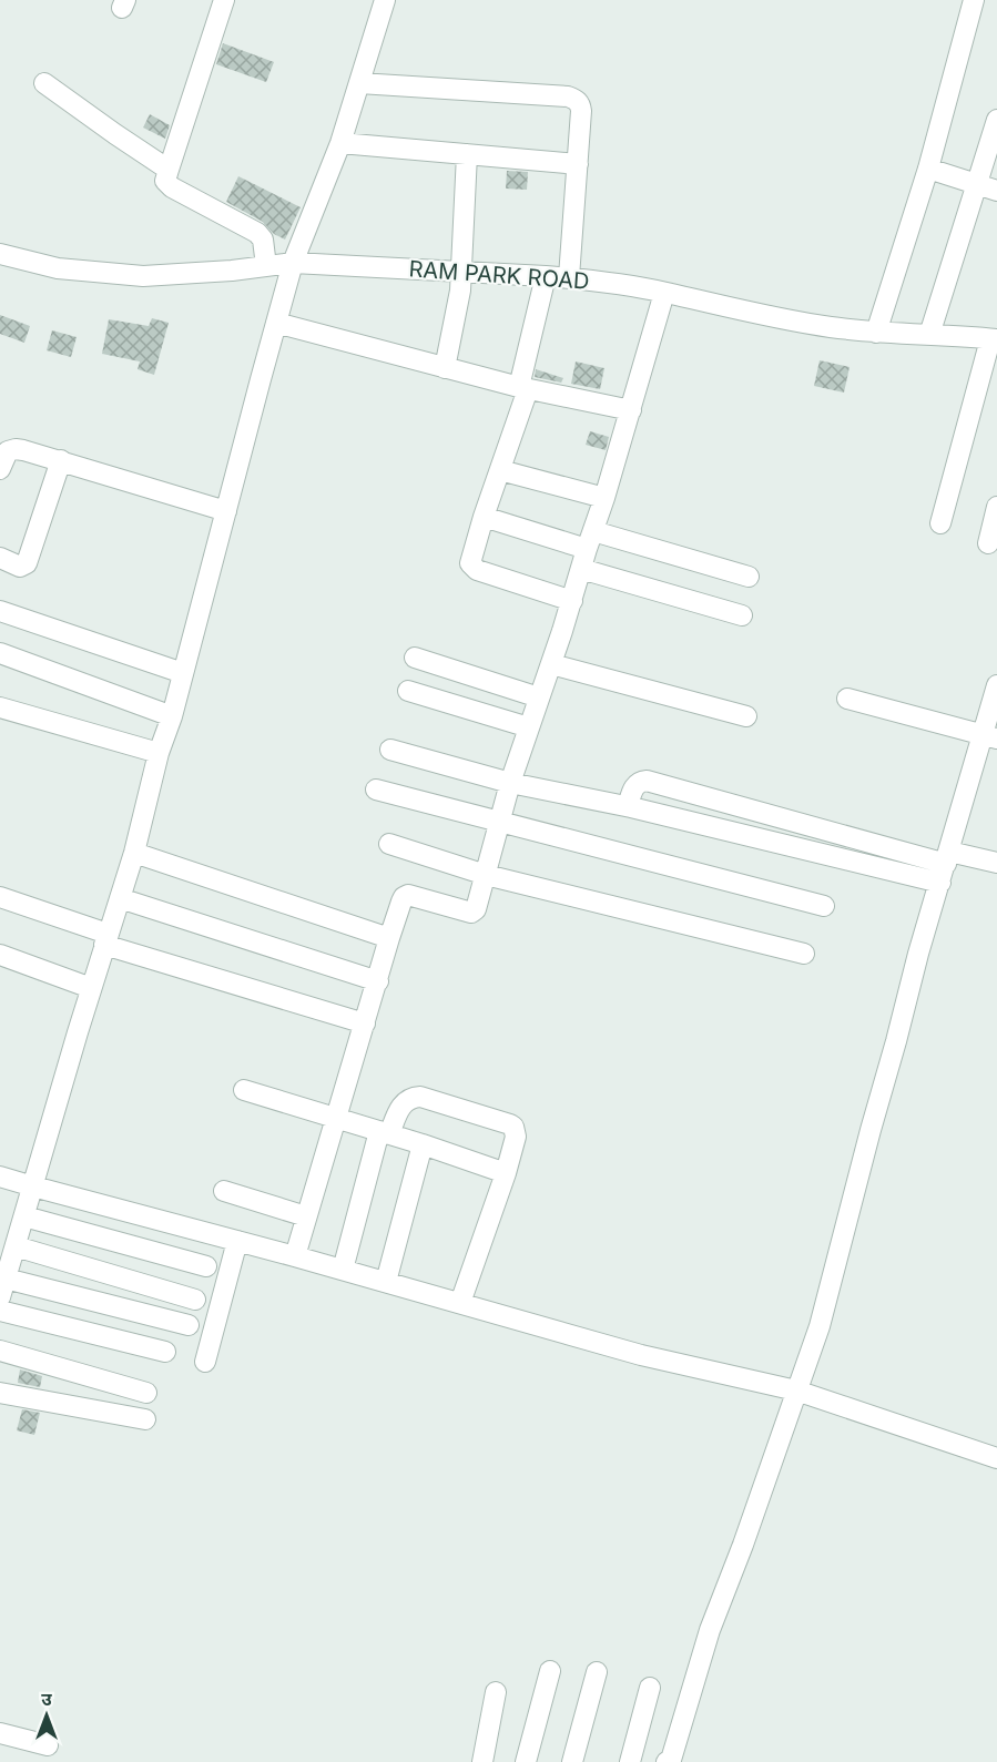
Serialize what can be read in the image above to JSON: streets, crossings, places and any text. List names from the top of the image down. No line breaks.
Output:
{"streets":{"street":["RAM PARK ROAD"]},"north":"top"}
